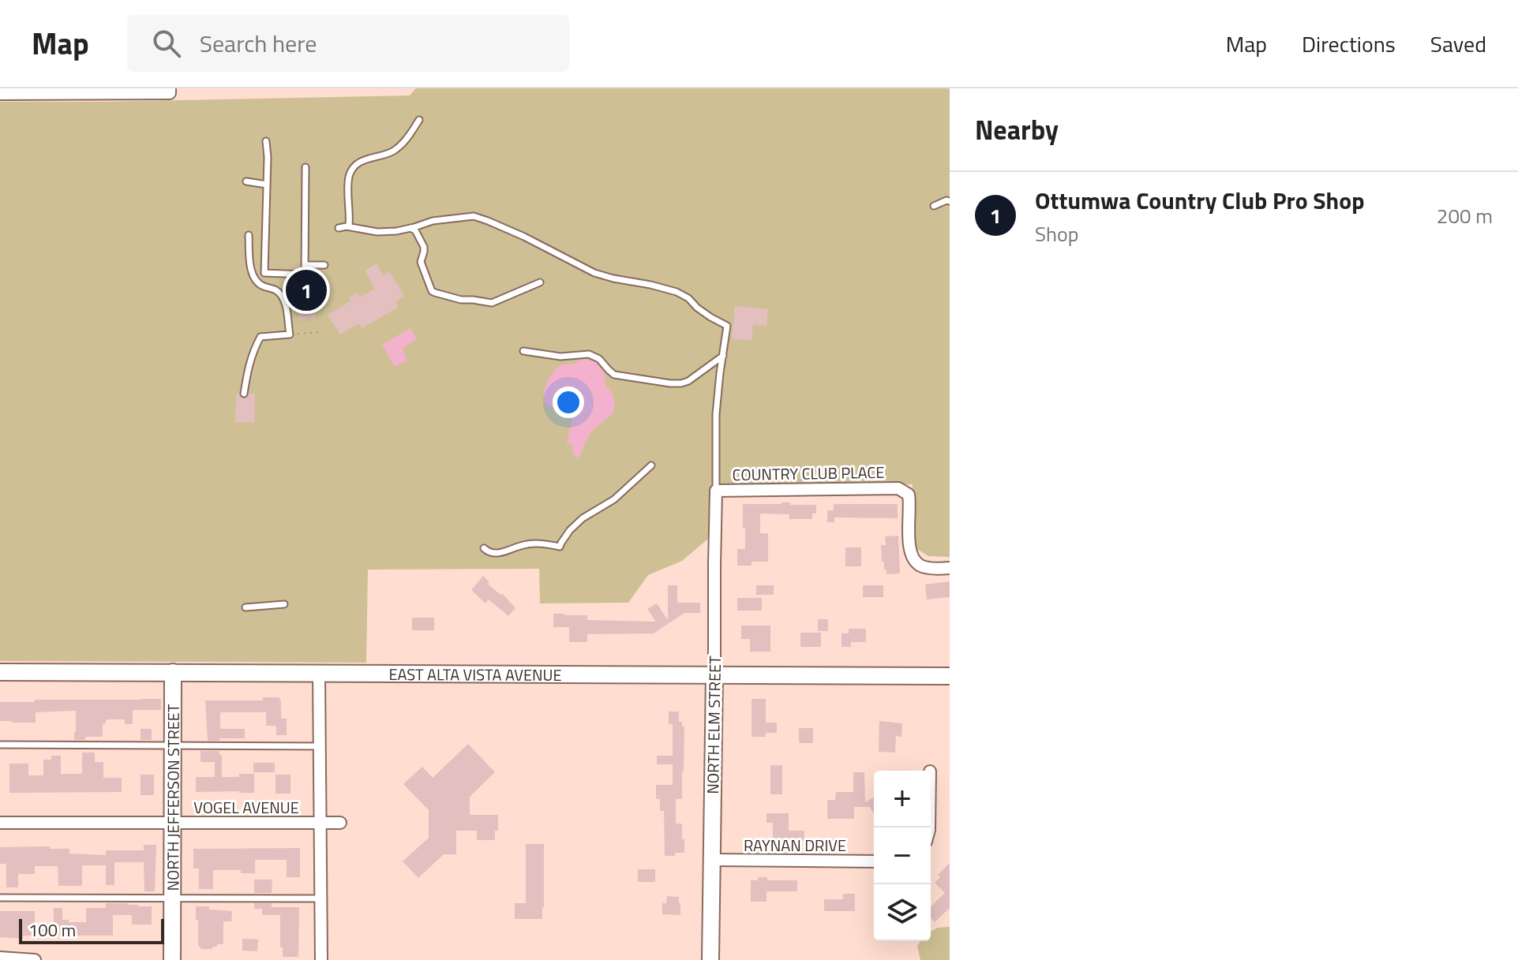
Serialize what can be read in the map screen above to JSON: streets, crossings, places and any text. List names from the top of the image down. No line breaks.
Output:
{"streets":{"main road":["EAST ALTA VISTA AVENUE","NORTH ELM STREET","NORTH JEFFERSON STREET"],"street":["COUNTRY CLUB PLACE","VOGEL AVENUE","RAYNAN DRIVE"]},"crossings":[["COUNTRY CLUB PLACE","NORTH ELM STREET"],["EAST ALTA VISTA AVENUE","NORTH ELM STREET"],["EAST ALTA VISTA AVENUE","NORTH JEFFERSON STREET"],["NORTH ELM STREET","RAYNAN DRIVE"],["NORTH JEFFERSON STREET","VOGEL AVENUE"]],"scale_bar":"100 m","page":{"header":"Map","search":"Search here","nav":["Map","Directions","Saved"],"heading":"Nearby","list":[{"mark":"1","name":"Ottumwa Country Club Pro Shop","note":"Shop","value":"200 m"}],"pins":"1","map_buttons":["+","−"],"scale":"100 m"}}
